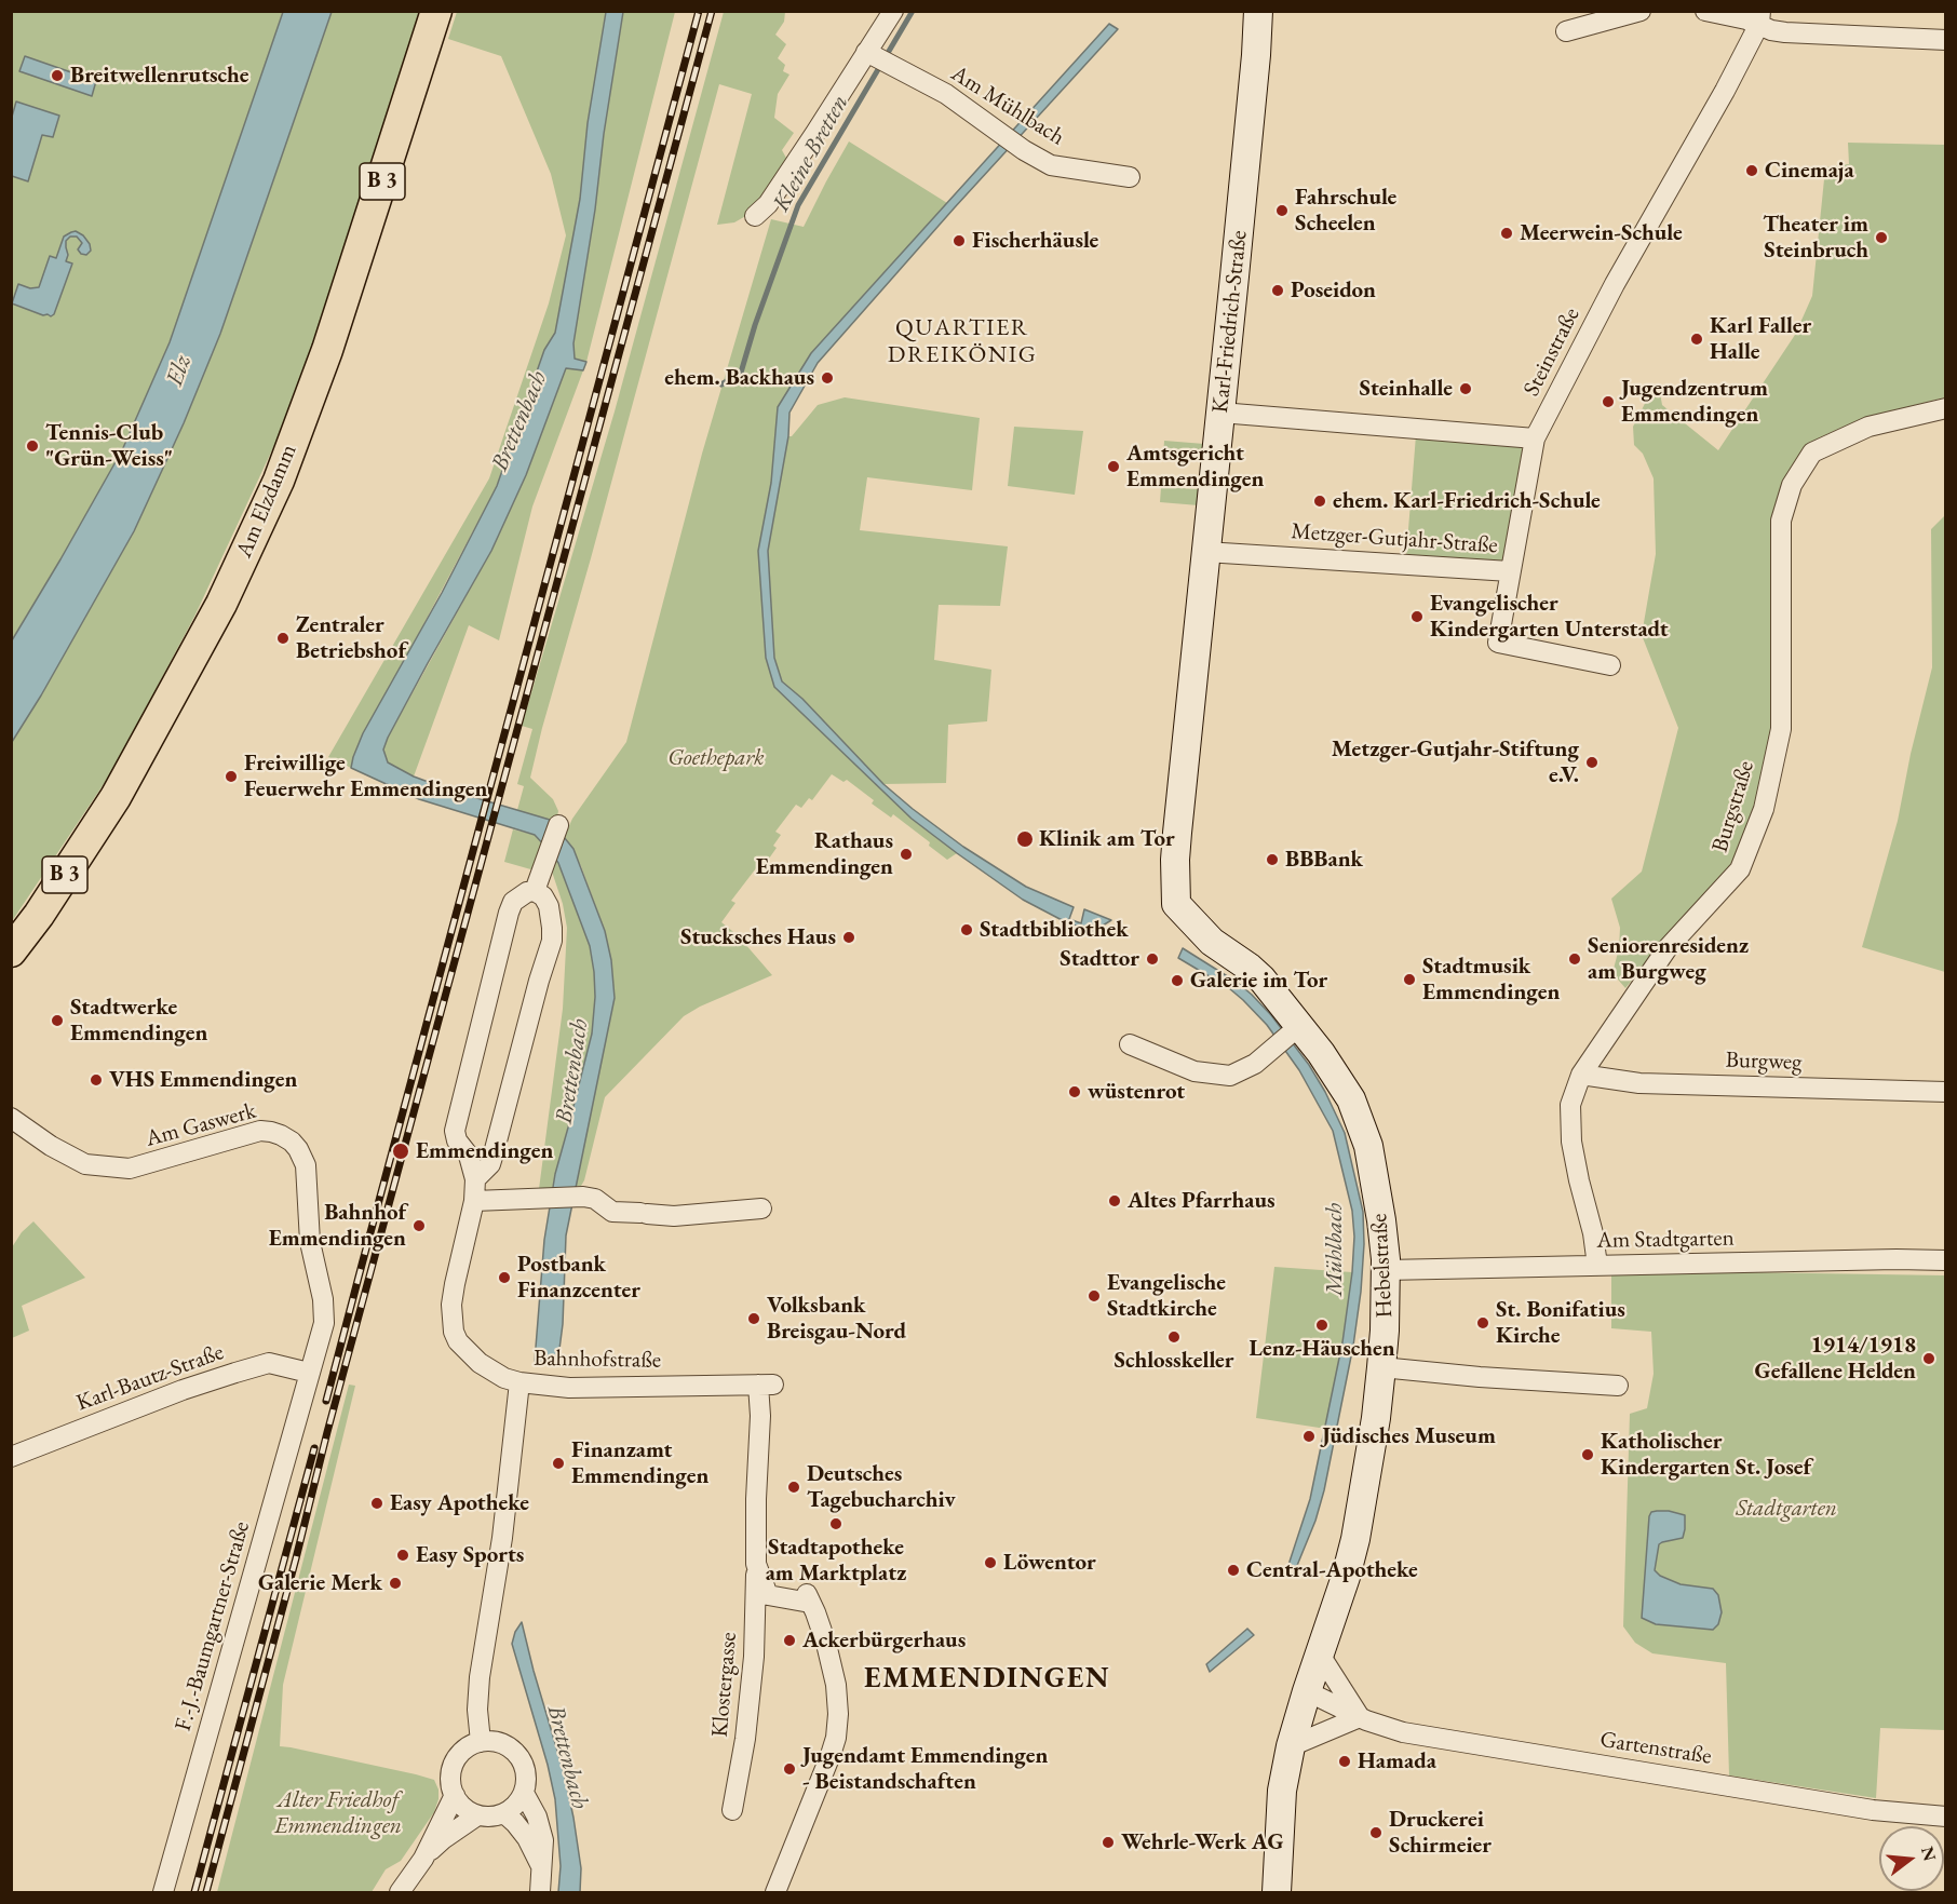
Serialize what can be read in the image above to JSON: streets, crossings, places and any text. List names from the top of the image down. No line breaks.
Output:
{"streets":{"main road":["B 3","Am Elzdamm"],"street":["Am Mühlbach","Karl-Friedrich-Straße","Steinstraße","Metzger-Gutjahr-Straße","Burgstraße","Burgweg","Am Gaswerk","Am Stadtgarten","Hebelstraße","Bahnhofstraße","Karl-Bautz-Straße","F.-J.-Baumgartner-Straße","Klostergasse","Gartenstraße"]},"crossings":[["Karl-Friedrich-Straße","Metzger-Gutjahr-Straße"],["Karl-Friedrich-Straße","Hebelstraße"],["Steinstraße","Metzger-Gutjahr-Straße"],["Burgstraße","Burgweg"],["Burgstraße","Am Stadtgarten"],["Am Gaswerk","Karl-Bautz-Straße"],["Am Gaswerk","F.-J.-Baumgartner-Straße"],["Am Stadtgarten","Hebelstraße"],["Hebelstraße","Gartenstraße"],["Bahnhofstraße","Klostergasse"],["Karl-Bautz-Straße","F.-J.-Baumgartner-Straße"]],"districts":["QUARTIER DREIKÖNIG","EMMENDINGEN"],"water":["Kleine Bretten","Elz","Brettenbach","Mühlbach"],"parks":["Goethepark","Stadtgarten","Alter Friedhof Emmendingen"],"places":["Breitwellenrutsche","Cinemaja","Fahrschule Scheelen","Meerwein-Schule","Theater im Steinbruch","Fischerhäusle","Poseidon","Karl Faller Halle","ehem. Backhaus","Steinhalle","Jugendzentrum Emmendingen","Tennis-Club \"Grün-Weiss\"","Amtsgericht Emmendingen","ehem. Karl-Friedrich-Schule","Evangelischer Kindergarten Unterstadt","Zentraler Betriebshof","Metzger-Gutjahr-Stiftung e.V.","Freiwillige Feuerwehr Emmendingen","Klinik am Tor","Rathaus Emmendingen","BBBank","Stadtbibliothek","Stucksches Haus","Stadttor","Seniorenresidenz am Burgweg","Stadtmusik Emmendingen","Galerie im Tor","Stadtwerke Emmendingen","VHS Emmendingen","wüstenrot","Emmendingen","Altes Pfarrhaus","Bahnhof Emmendingen","Postbank Finanzcenter","Evangelische Stadtkirche","Volksbank Breisgau-Nord","St. Bonifatius Kirche","Lenz-Häuschen","Schlosskeller","1914/1918 Gefallene Helden","Jüdisches Museum","Katholischer Kindergarten St. Josef","Finanzamt Emmendingen","Deutsches Tagebucharchiv","Easy Apotheke","Stadtapotheke am Marktplatz","Easy Sports","Löwentor","Central-Apotheke","Galerie Merk","Ackerbürgerhaus","Hamada","Jugendamt Emmendingen - Beistandschaften","Druckerei Schirmeier","Wehrle-Werk AG"],"north":"right"}
